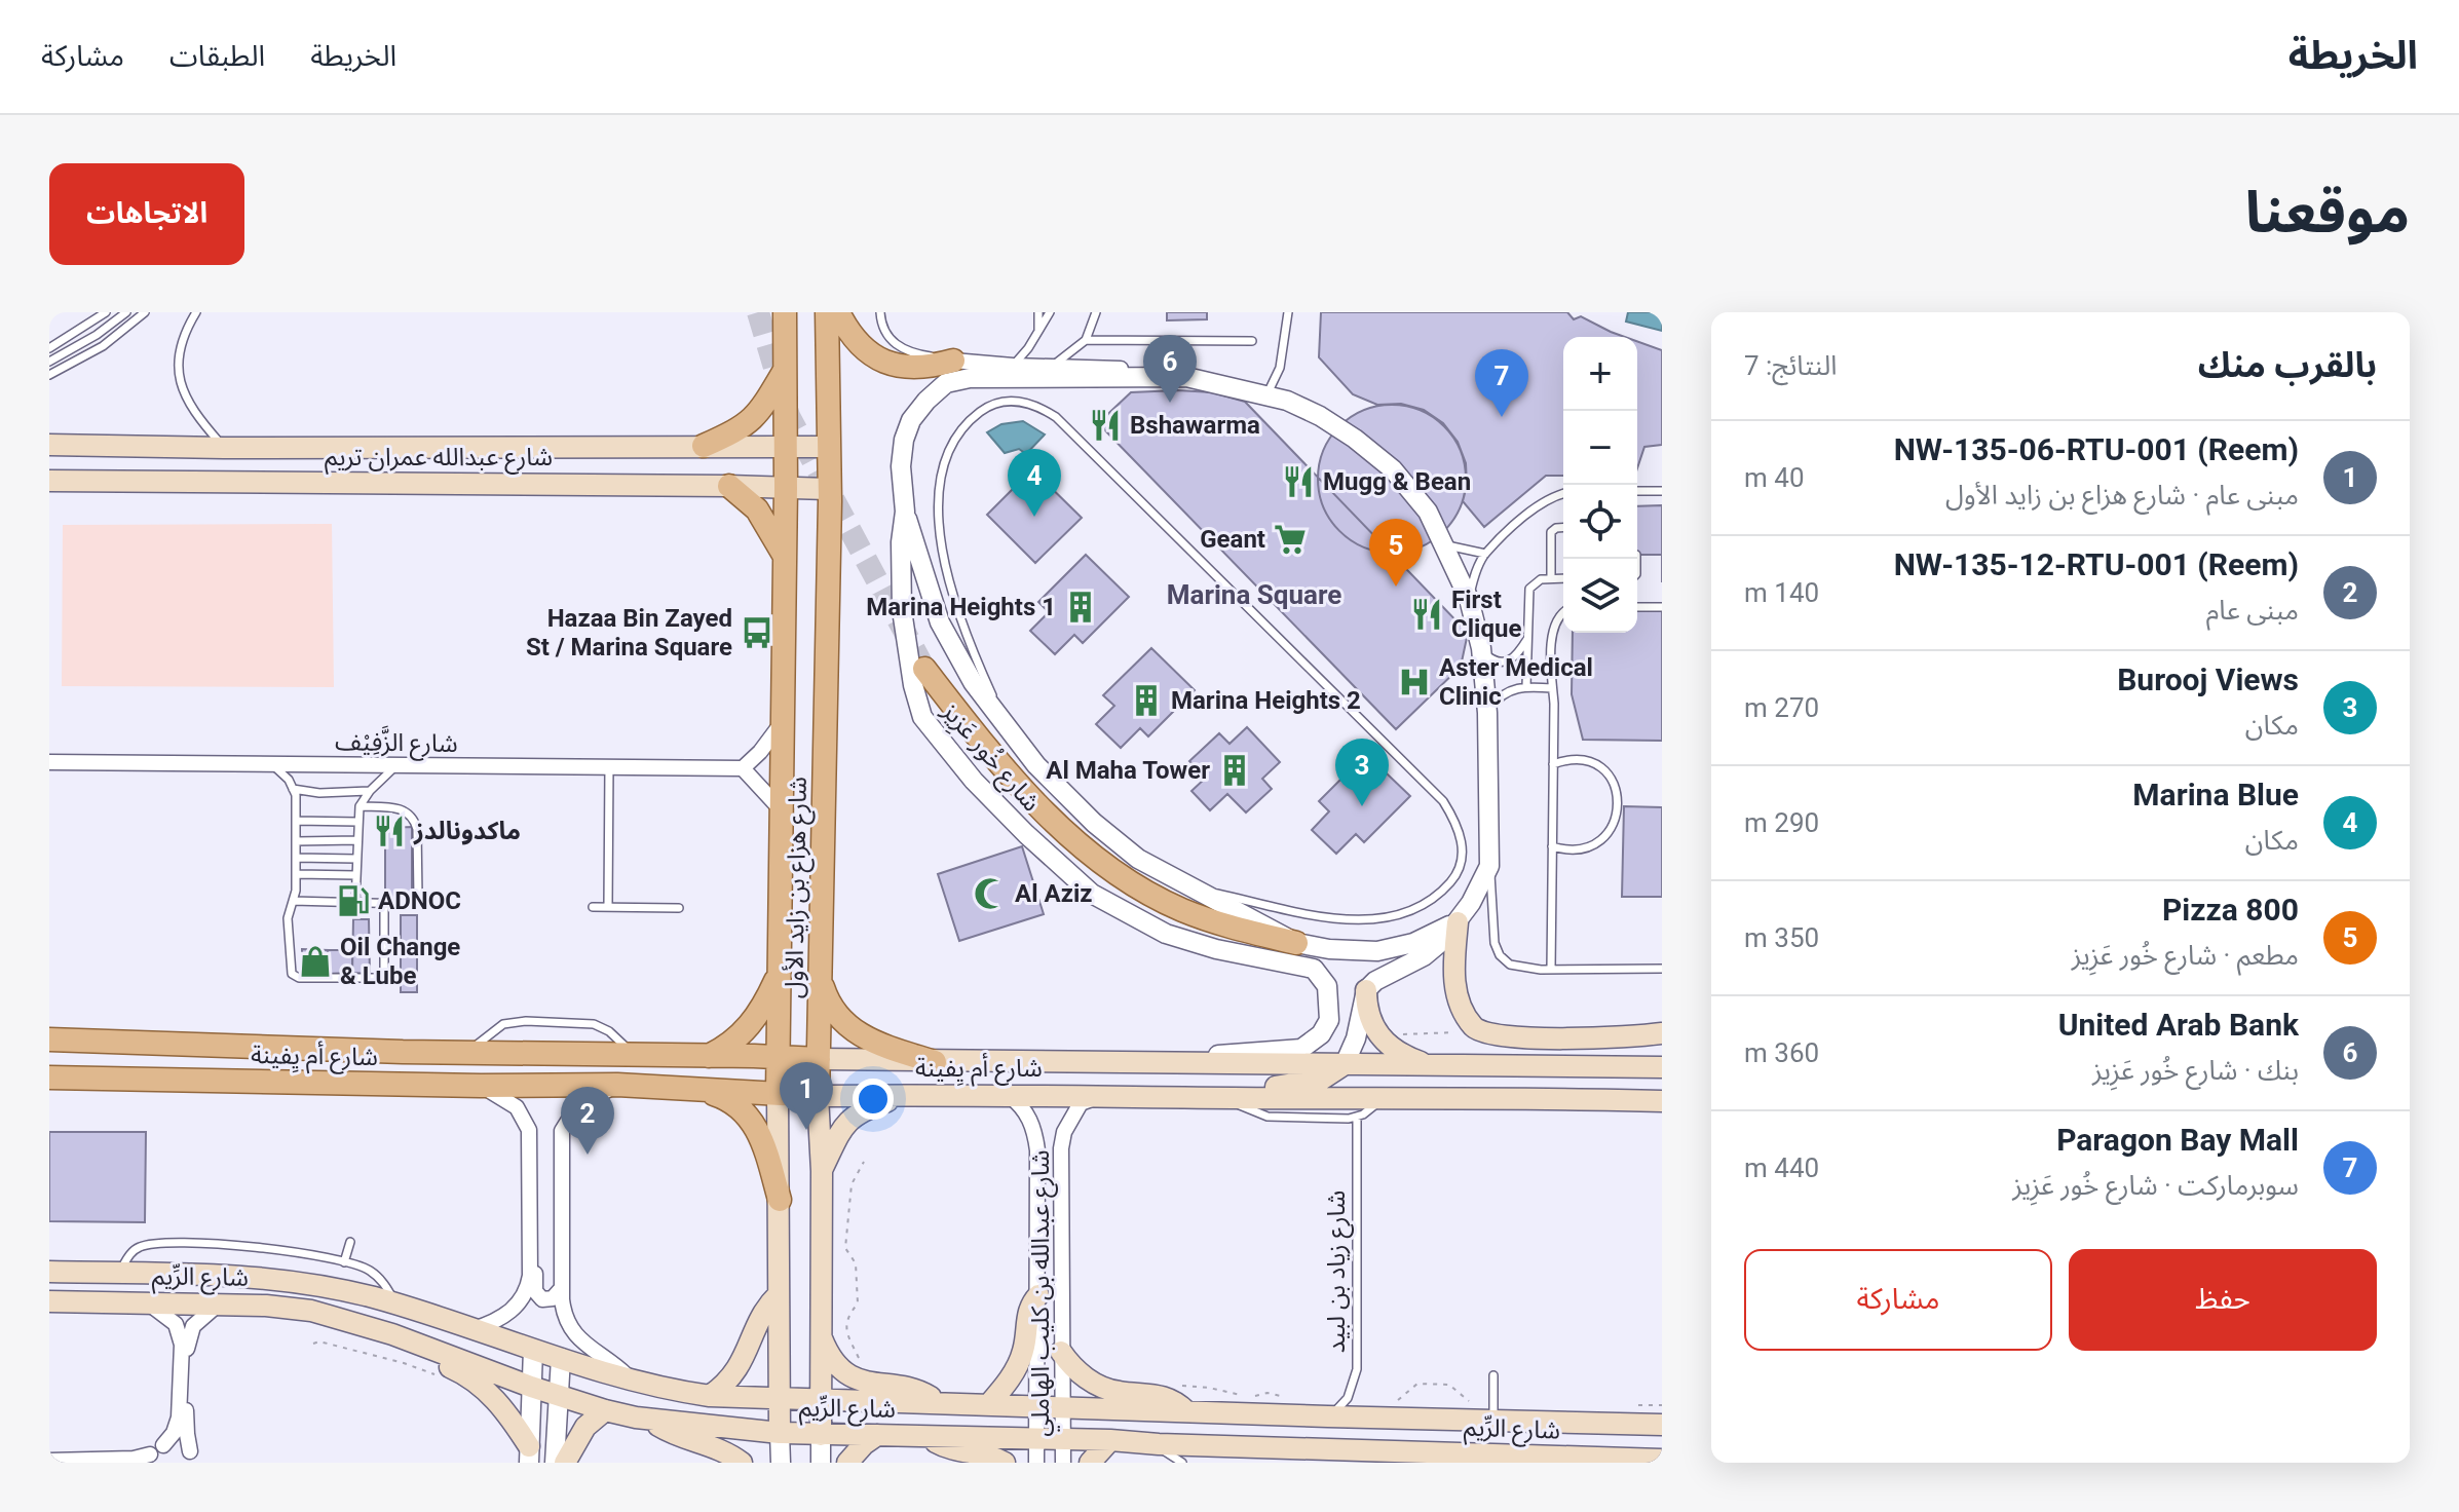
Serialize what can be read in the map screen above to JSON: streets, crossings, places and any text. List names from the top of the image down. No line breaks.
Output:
{"streets":{"main road":["شارع عبدالله عمران تريم","شارع هزاع بن زايد الأول","شارع أم يِفينة","شارع الرِّيم"],"street":["شارع الزَّفِيْف","شارع خُور عَزِيز","شارع عبدالله بن كليب الهاملي"],"lane":["شارع زياد بن لبيد"]},"crossings":[["شارع عبدالله عمران تريم","شارع هزاع بن زايد الأول"],["شارع خُور عَزِيز","شارع أم يِفينة"],["شارع هزاع بن زايد الأول","شارع أم يِفينة"],["شارع هزاع بن زايد الأول","شارع الرِّيم"],["شارع هزاع بن زايد الأول","شارع عبدالله بن كليب الهاملي"],["شارع أم يِفينة","شارع الرِّيم"],["شارع أم يِفينة","شارع عبدالله بن كليب الهاملي"],["شارع زياد بن لبيد","شارع الرِّيم"],["شارع الرِّيم","شارع عبدالله بن كليب الهاملي"]],"districts":["Marina Square"],"places":{"restaurant":["Bshawarma","Mugg & Bean","First Clique","ماكدونالدز"],"supermarket":["Geant"],"building":["Marina Heights 1","Marina Heights 2","Al Maha Tower"],"bus stop":["Hazaa Bin Zayed St / Marina Square"],"hospital":["Aster Medical Clinic"],"mosque":["Al Aziz"],"fuel station":["ADNOC"],"shop":["Oil Change & Lube"]},"page":{"header":"الخريطة","nav":["الخريطة","الطبقات","مشاركة"],"title":"موقعنا","buttons":["الاتجاهات",["حفظ","مشاركة"]],"heading":["بالقرب منك","النتائج: 7"],"pins":["6","7","4","5","3","1","2"],"map_buttons":["+","−"],"list":[{"mark":"1","name":"NW-135-06-RTU-001 (Reem)","note":"مبنى عام · شارع هزاع بن زايد الأول","value":"40 m"},{"mark":"2","name":"NW-135-12-RTU-001 (Reem)","note":"مبنى عام","value":"140 m"},{"mark":"3","name":"Burooj Views","note":"مكان","value":"270 m"},{"mark":"4","name":"Marina Blue","note":"مكان","value":"290 m"},{"mark":"5","name":"800 Pizza","note":"مطعم · شارع خُور عَزِيز","value":"350 m"},{"mark":"6","name":"United Arab Bank","note":"بنك · شارع خُور عَزِيز","value":"360 m"},{"mark":"7","name":"Paragon Bay Mall","note":"سوبرماركت · شارع خُور عَزِيز","value":"440 m"}]}}
